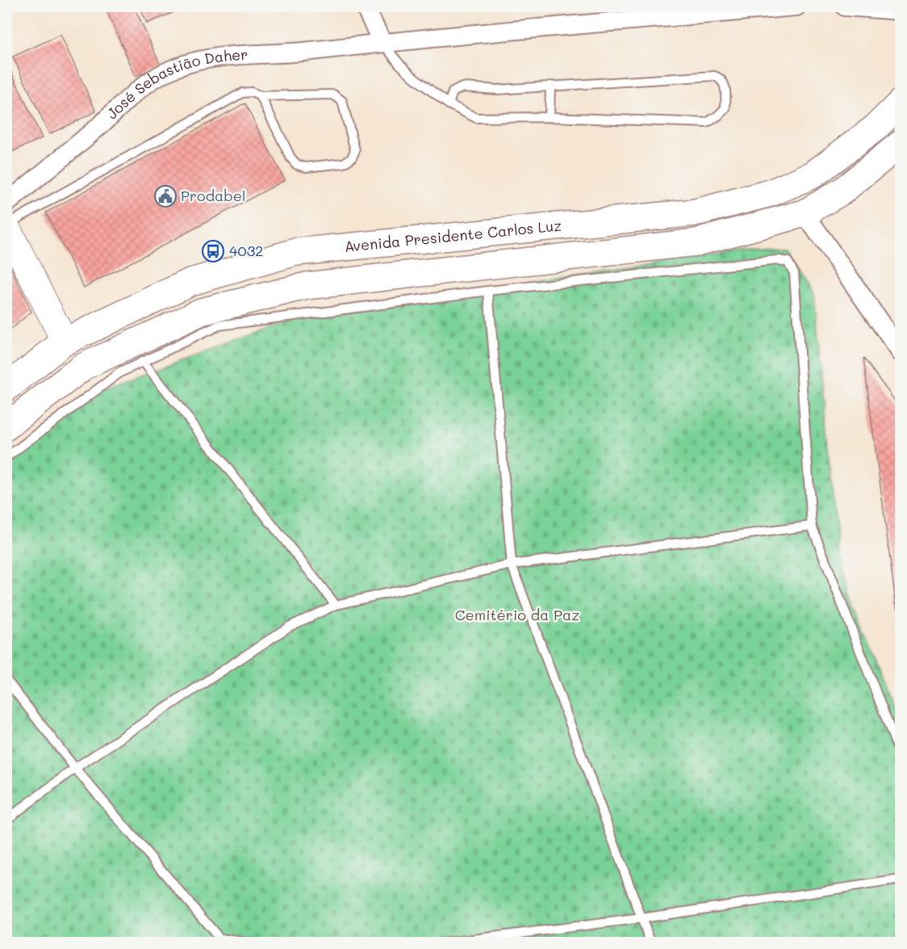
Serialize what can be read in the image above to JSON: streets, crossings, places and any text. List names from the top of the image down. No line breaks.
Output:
{"streets":{"main road":["Avenida Presidente Carlos Luz"],"street":["José Sebastião Daher"]},"parks":["Cemitério da Paz"],"places":{"public building":["Prodabel"],"bus stop":["4032"]}}
